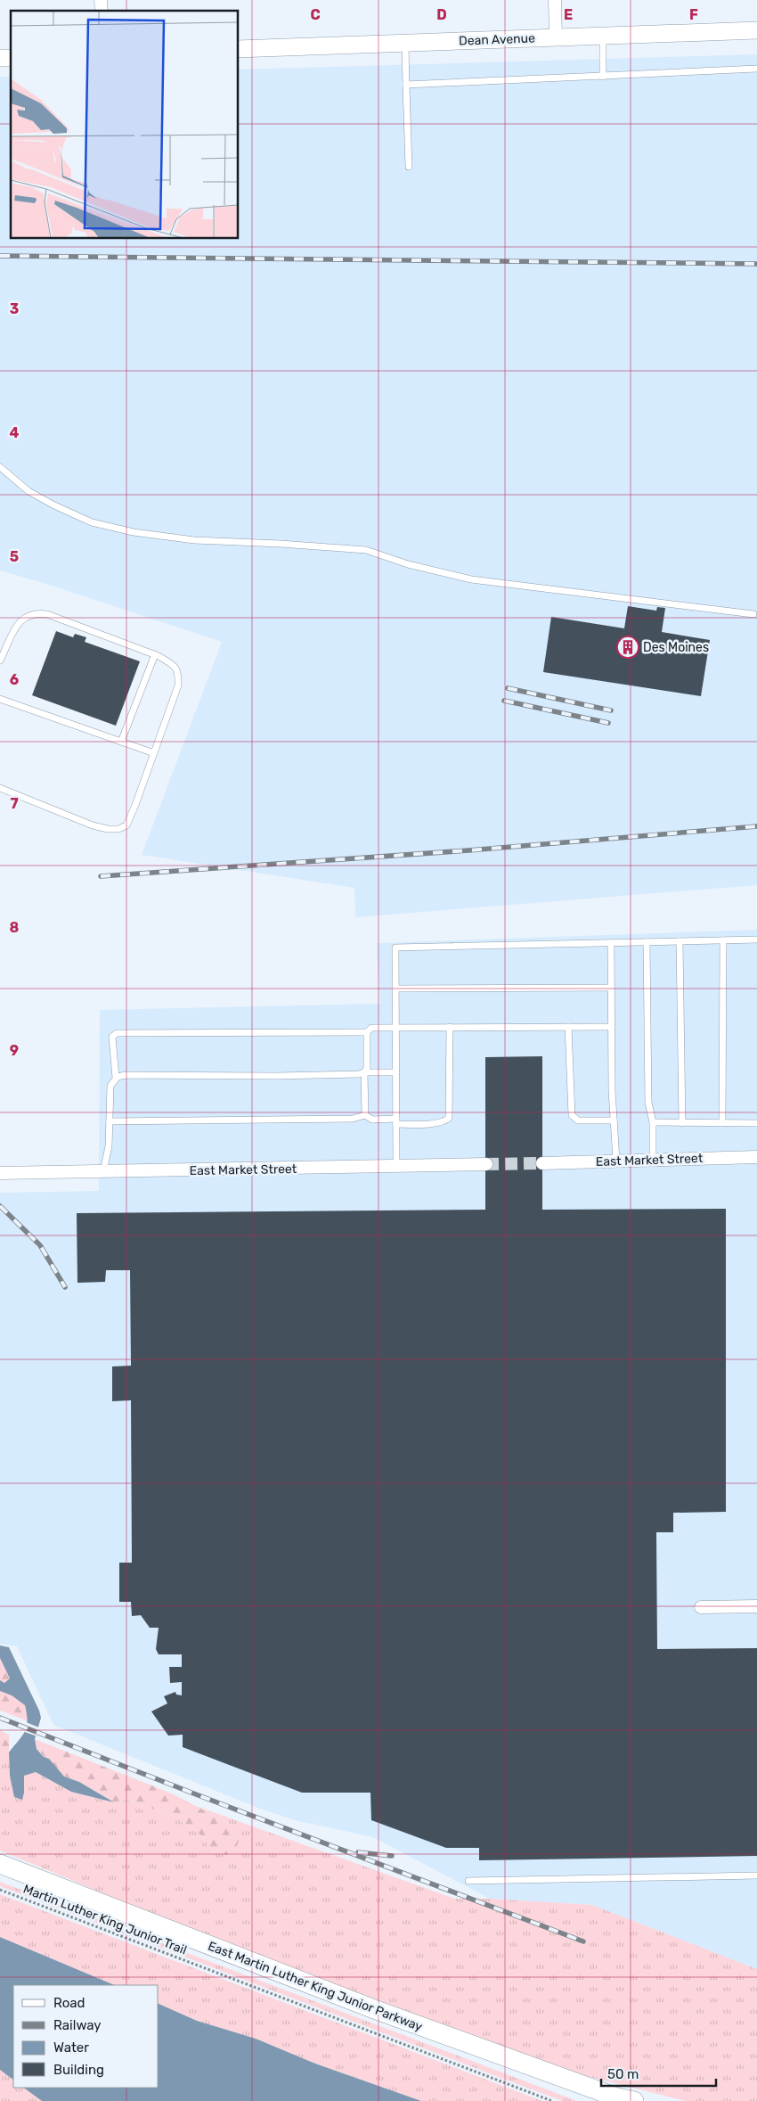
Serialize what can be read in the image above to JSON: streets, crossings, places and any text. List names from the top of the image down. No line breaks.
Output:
{"streets":{"main road":["East Martin Luther King Junior Parkway"],"street":["Dean Avenue","East Market Street"],"path":["Martin Luther King Junior Trail"]},"places":{"building":["Des Moines"]},"legend":["Road","Railway","Water","Building"],"scale_bar":"50 m","grid":{"columns":["C","D","E","F"],"rows":["3","4","5","6","7","8","9"]}}
